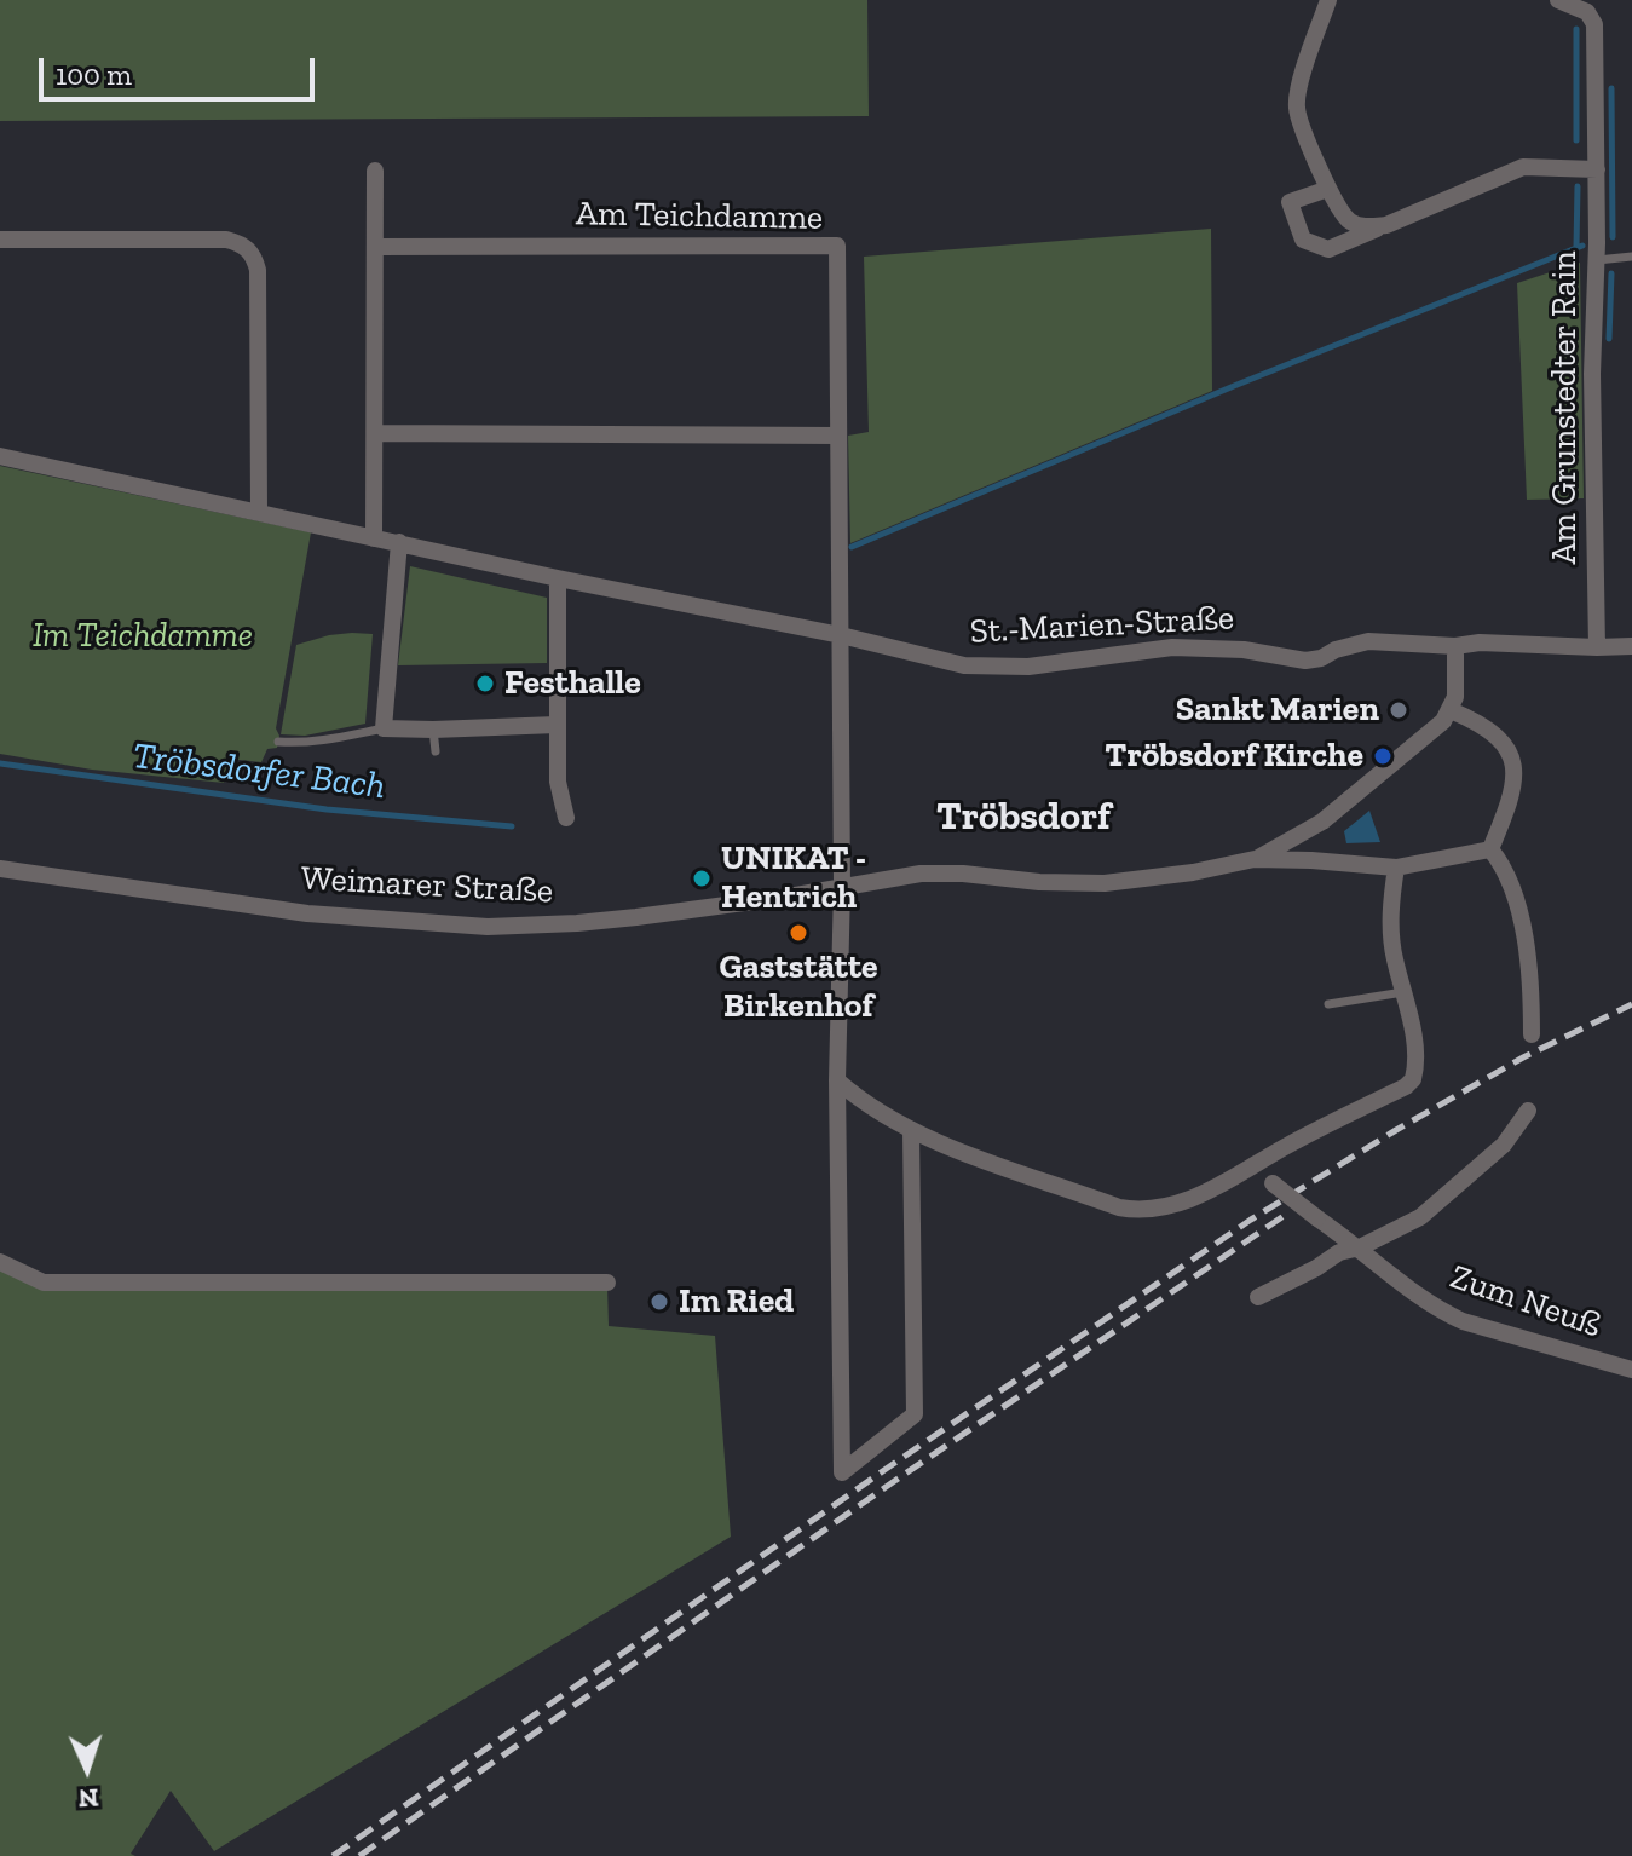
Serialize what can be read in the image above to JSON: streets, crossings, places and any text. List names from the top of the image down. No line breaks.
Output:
{"streets":{"street":["Am Teichdamme","Am Grunstedter Rain","St.-Marien-Straße","Weimarer Straße","Zum Neuß"]},"crossings":[["Am Teichdamme","St.-Marien-Straße"],["Am Teichdamme","Weimarer Straße"],["Am Grunstedter Rain","St.-Marien-Straße"]],"districts":["Tröbsdorf"],"water":["Tröbsdorfer Bach"],"parks":["Im Teichdamme"],"places":["Festhalle","Sankt Marien","Tröbsdorf Kirche","UNIKAT - Hentrich","Gaststätte Birkenhof","Im Ried"],"scale_bar":"100 m","north":"bottom"}
